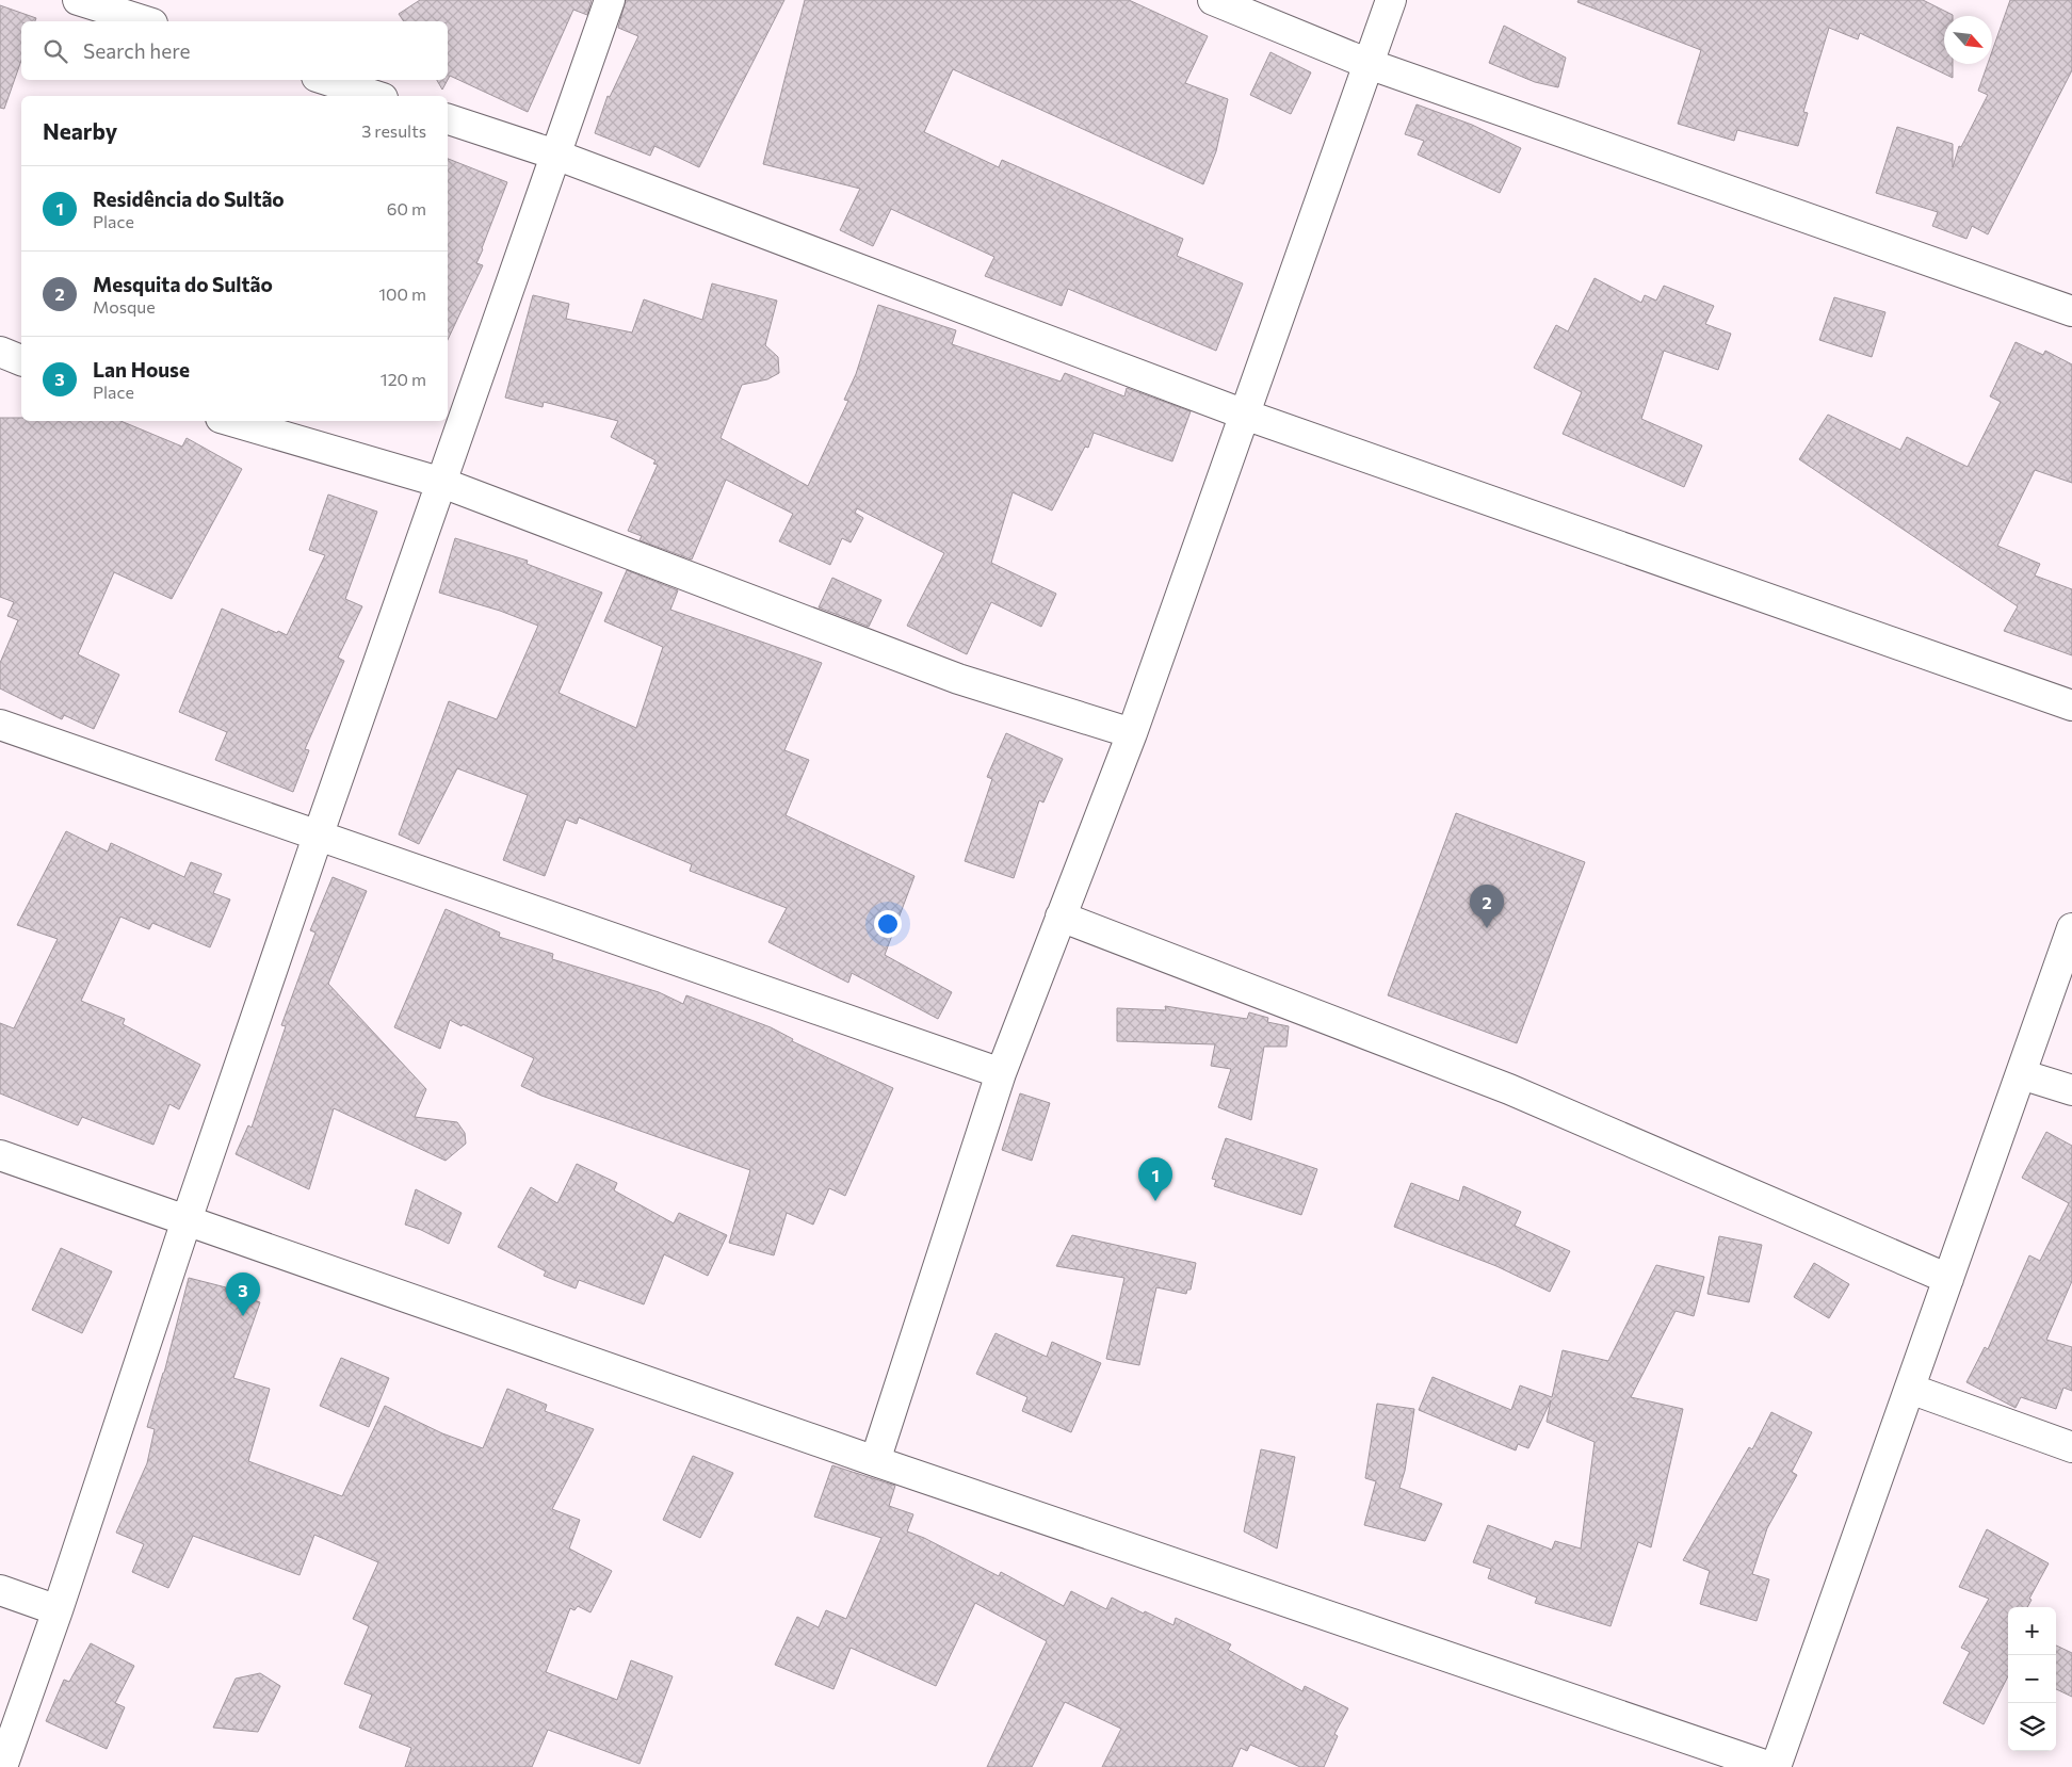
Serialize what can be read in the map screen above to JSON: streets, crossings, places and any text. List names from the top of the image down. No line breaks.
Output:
{"north":"bottom right","page":{"search":"Search here","heading":["Nearby","3 results"],"list":[{"mark":"1","name":"Residência do Sultão","note":"Place","value":"60 m"},{"mark":"2","name":"Mesquita do Sultão","note":"Mosque","value":"100 m"},{"mark":"3","name":"Lan House","note":"Place","value":"120 m"}],"pins":["2","1","3"],"map_buttons":["+","−"]}}
